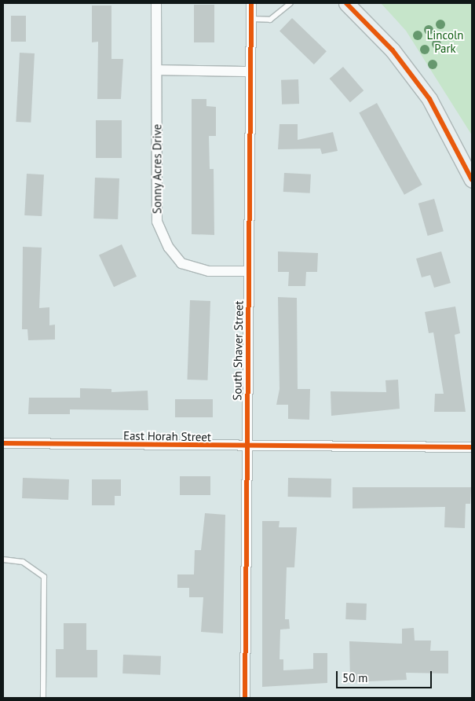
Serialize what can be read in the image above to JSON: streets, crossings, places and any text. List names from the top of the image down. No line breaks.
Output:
{"streets":{"street":["Sonny Acres Drive","South Shaver Street","East Horah Street"]},"crossings":[["Sonny Acres Drive","South Shaver Street"],["South Shaver Street","East Horah Street"]],"parks":["Lincoln Park"],"scale_bar":"50 m"}
